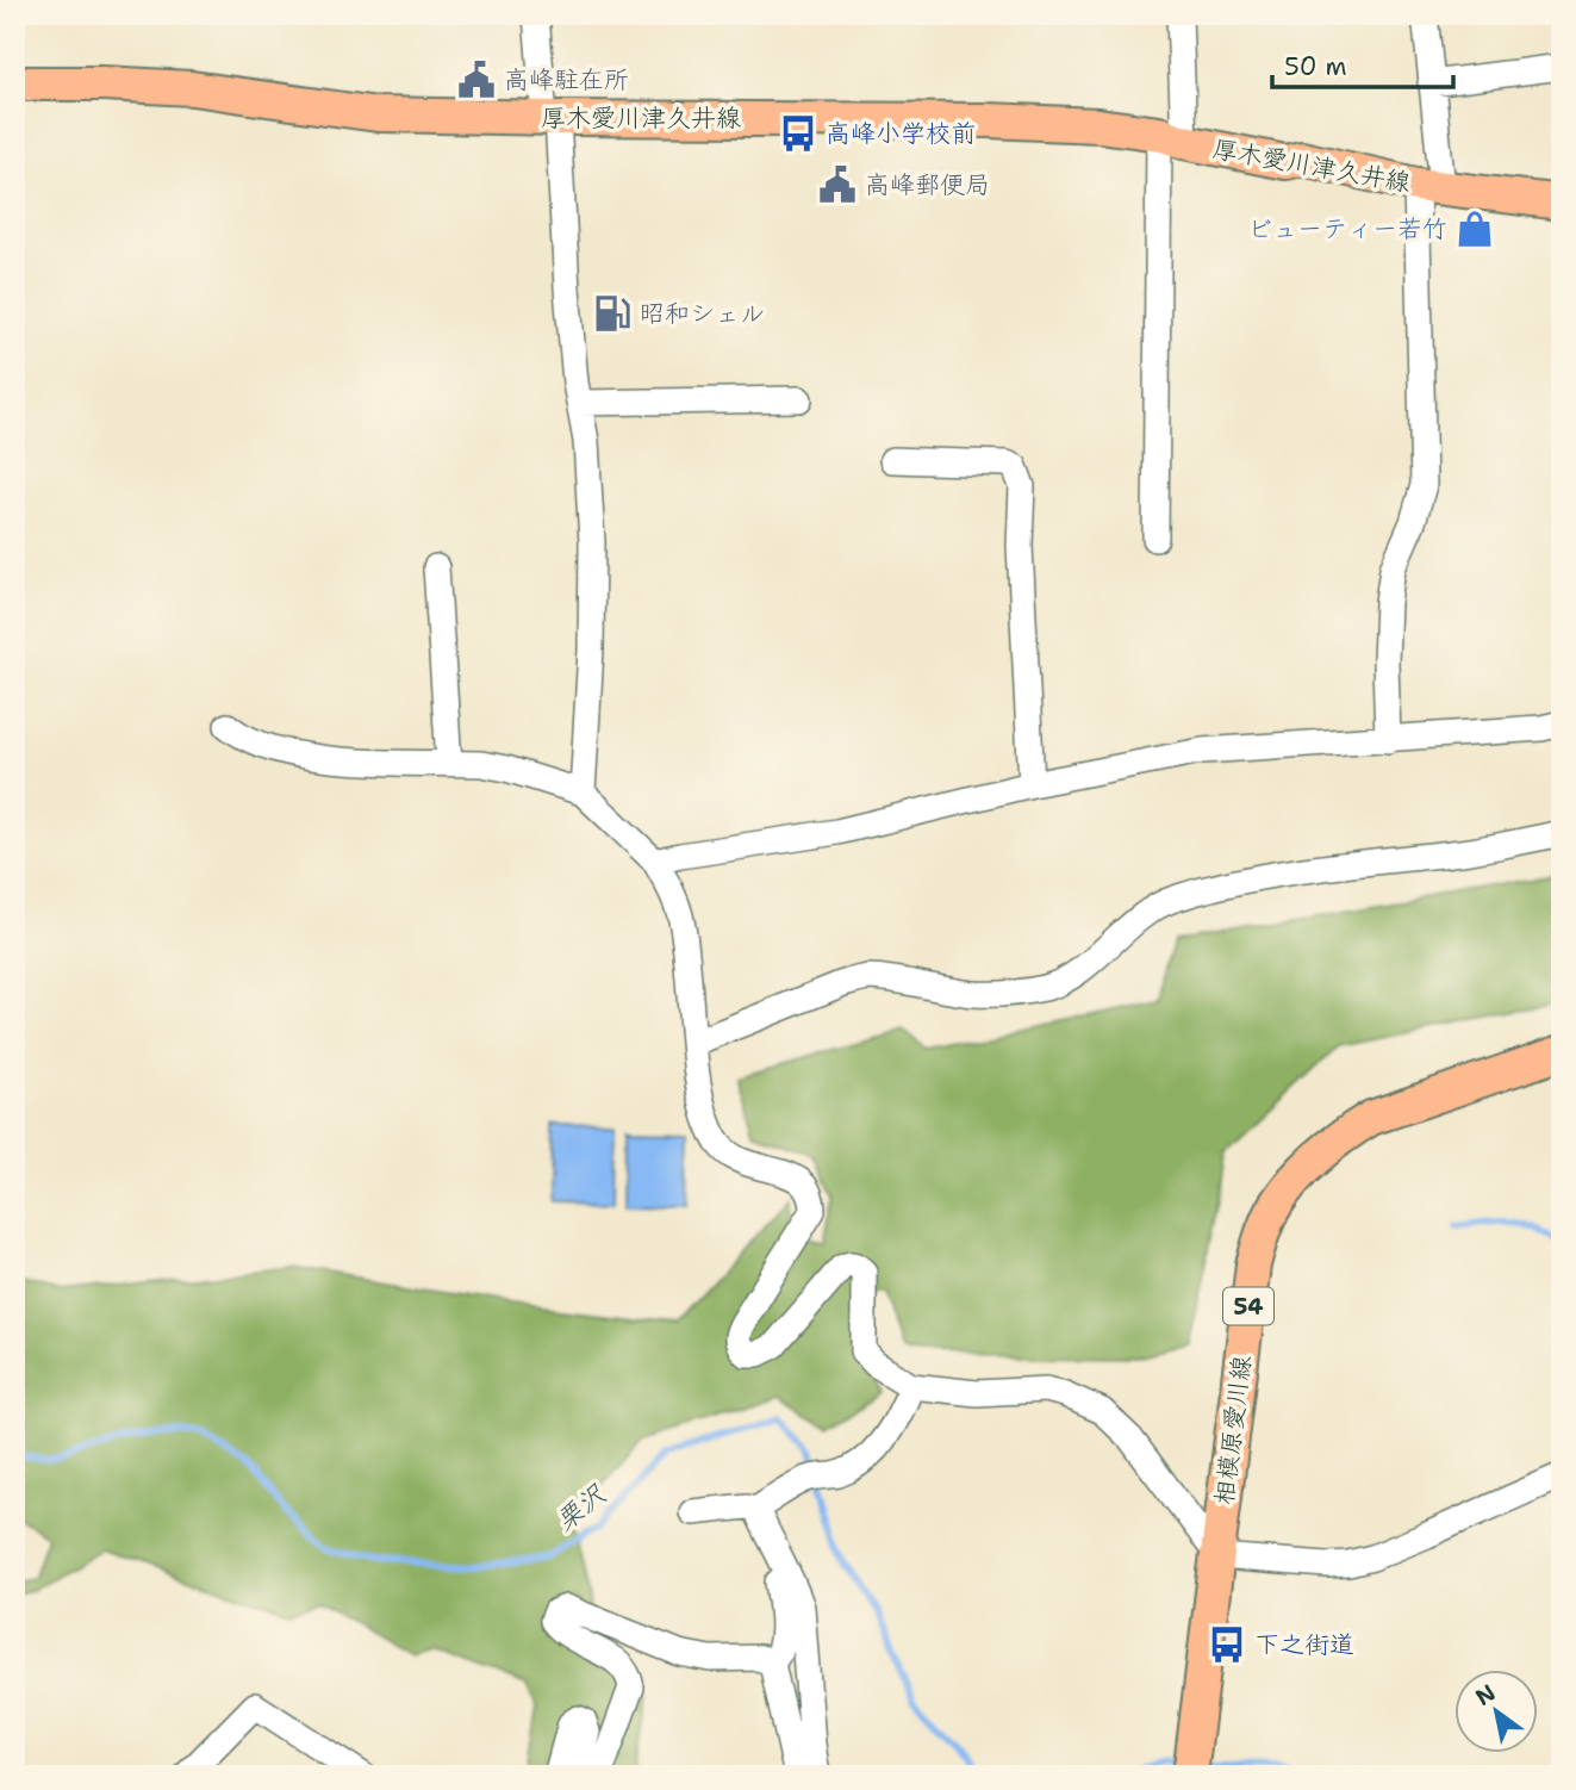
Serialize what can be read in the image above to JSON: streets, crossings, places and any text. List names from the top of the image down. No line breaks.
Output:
{"streets":{"main road":["厚木愛川津久井線","54","相模原愛川線"]},"water":["栗沢"],"places":{"public building":["高峰駐在所","高峰郵便局"],"bus stop":["高峰小学校前","下之街道"],"shop":["ビューティー若竹"],"fuel station":["昭和シェル"]},"scale_bar":"50 m","north":"top left"}
